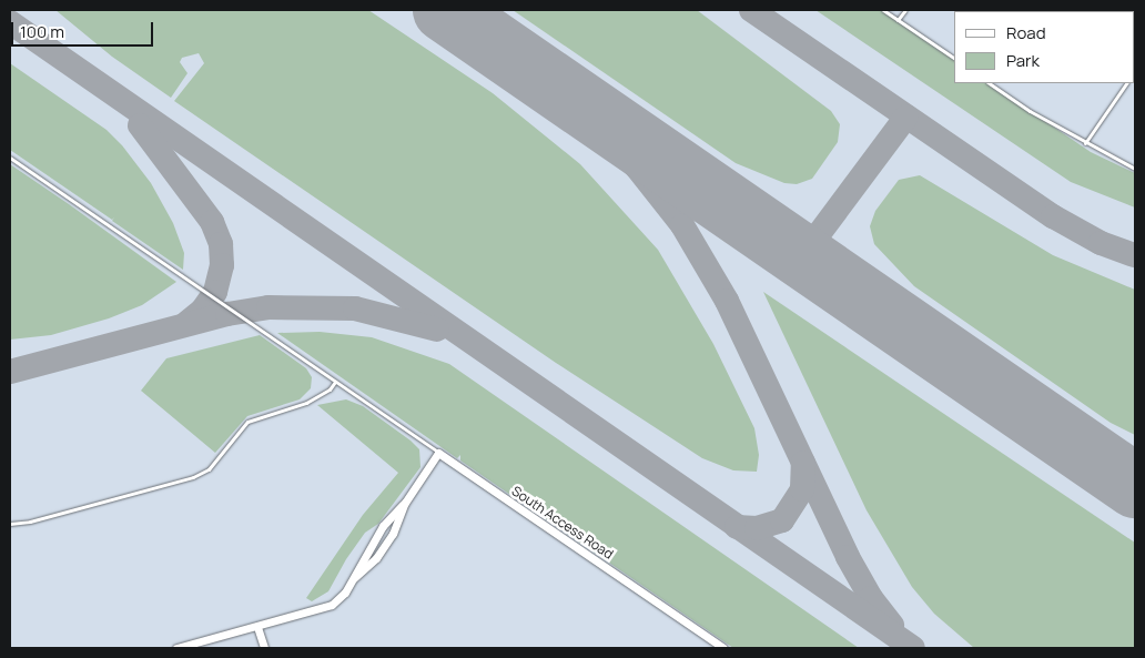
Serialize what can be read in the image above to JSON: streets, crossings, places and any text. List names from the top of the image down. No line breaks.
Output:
{"streets":{"street":["South Access Road"]},"legend":["Road","Park"],"scale_bar":"100 m"}
